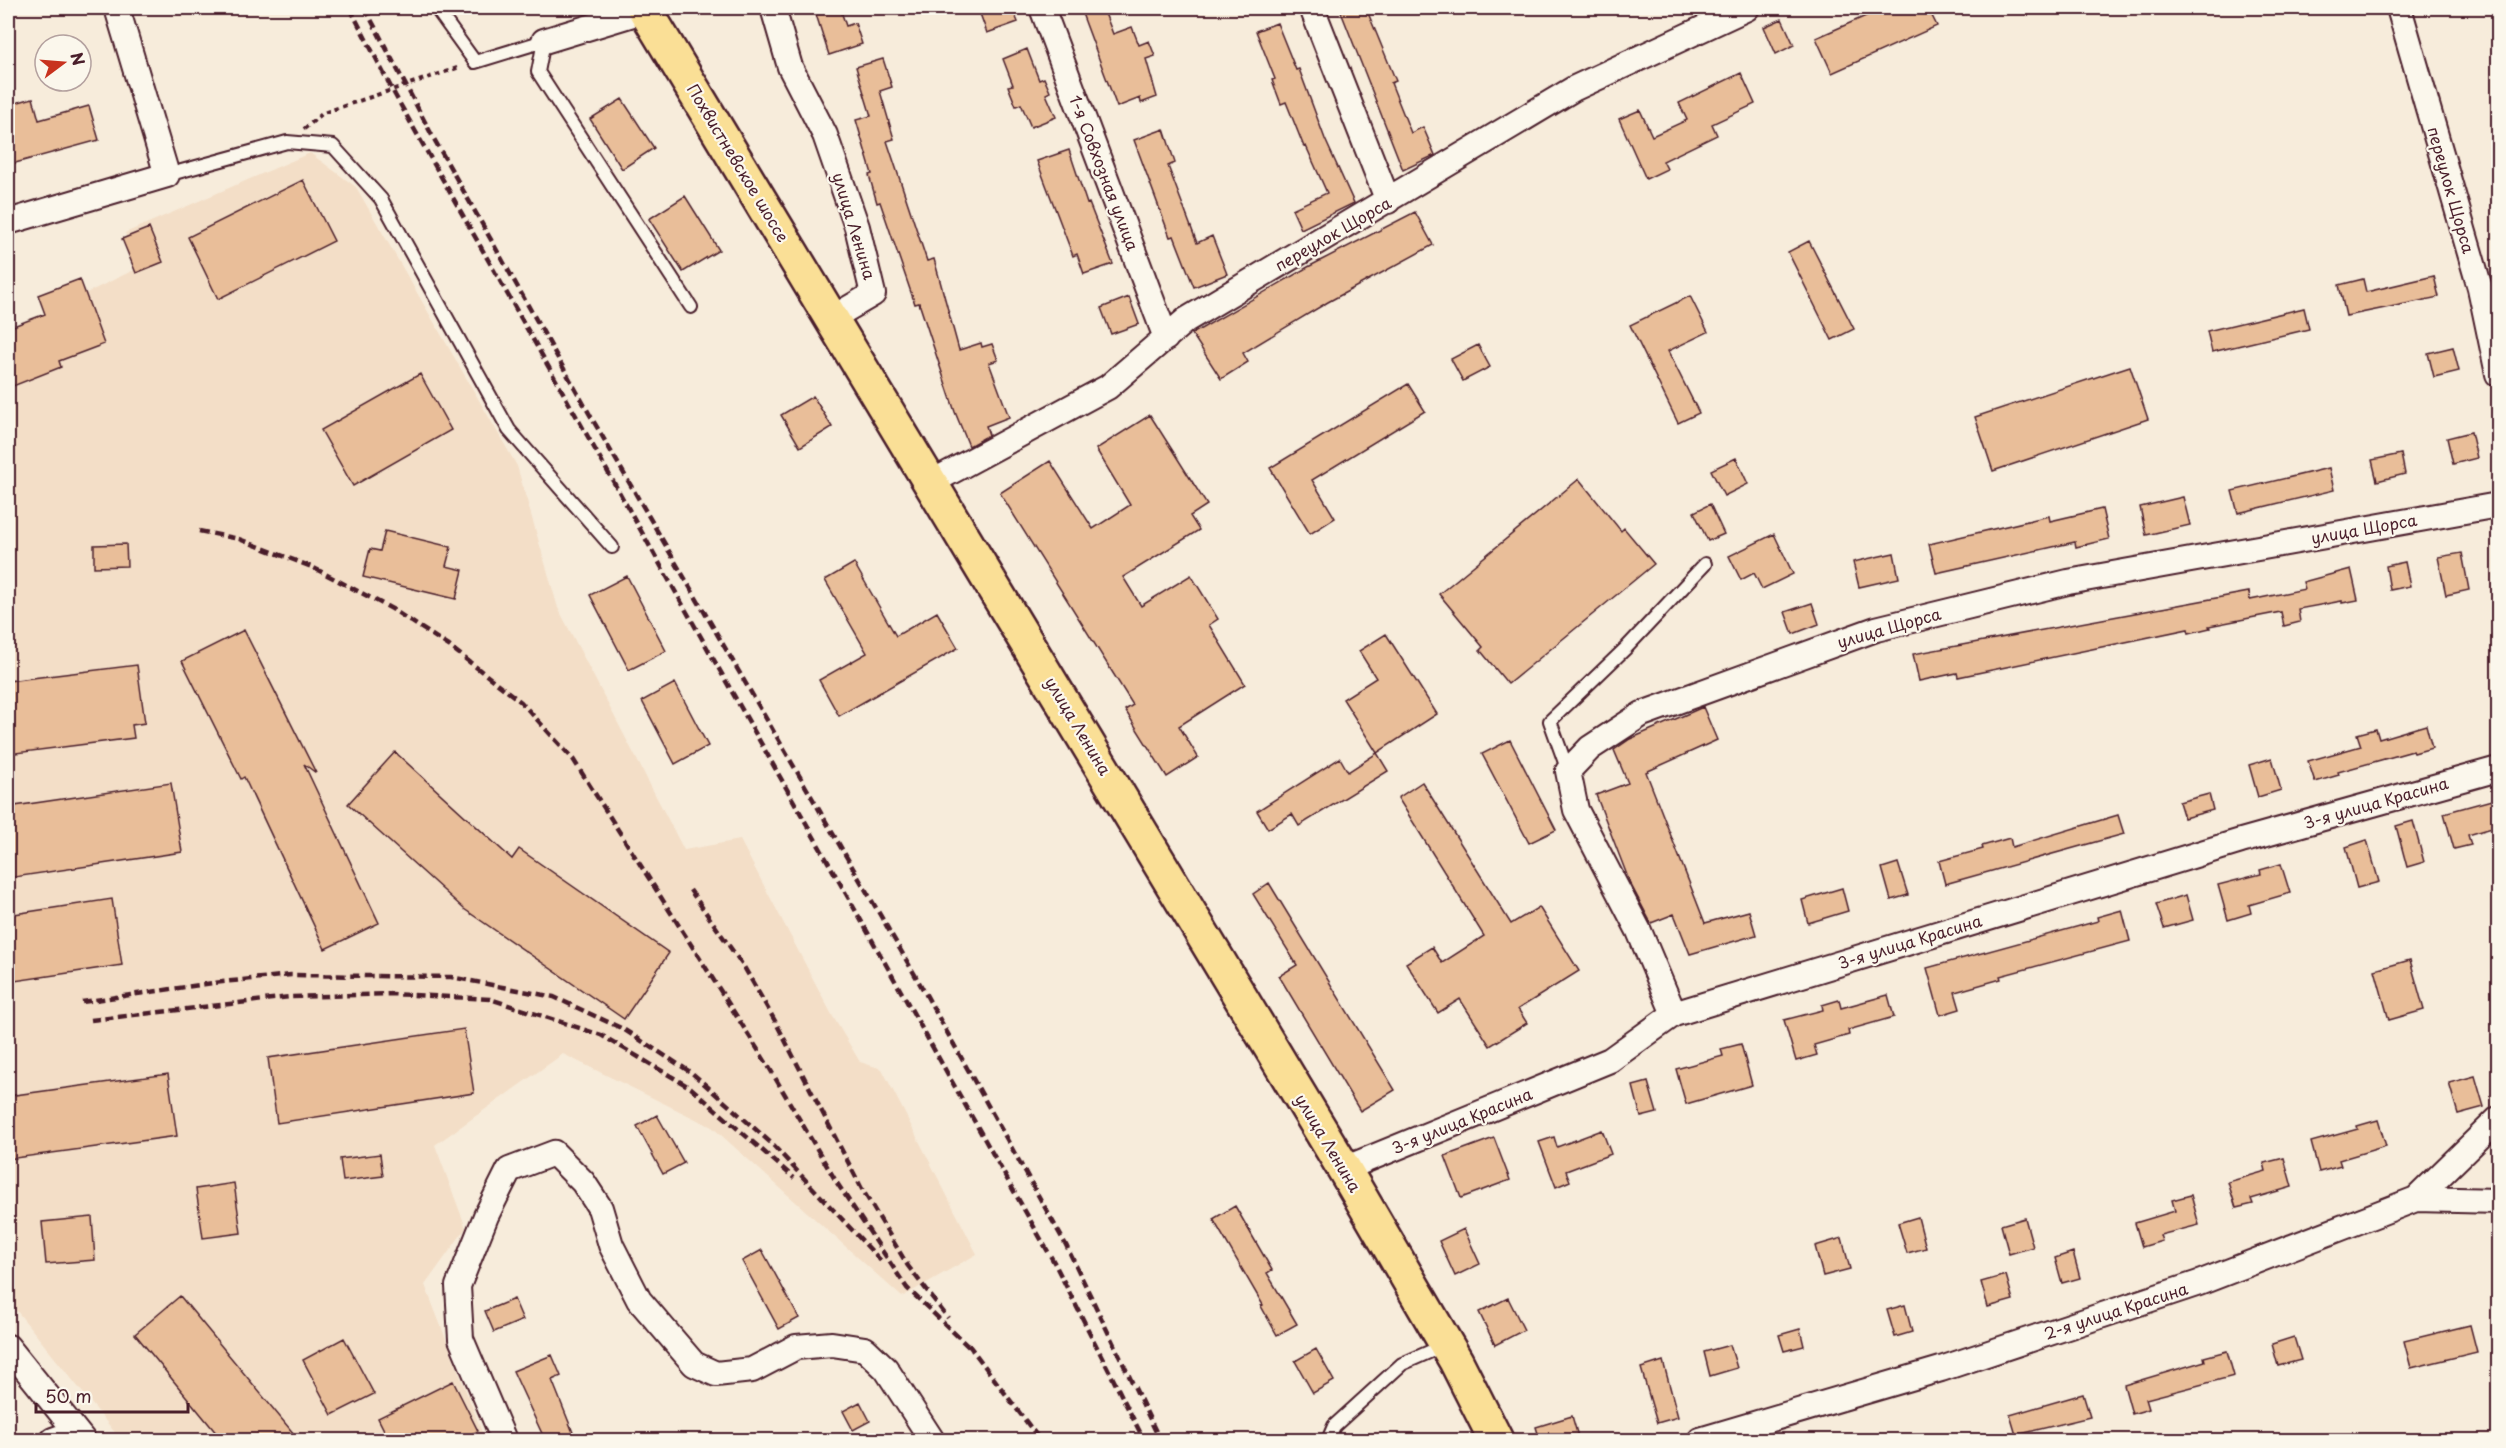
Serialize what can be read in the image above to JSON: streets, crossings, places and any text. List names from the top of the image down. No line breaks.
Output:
{"streets":{"main road":["Похвистневское шоссе","улица Ленина"],"street":["1-я Совхозная улица","переулок Щорса","улица Щорса","3-я улица Красина","2-я улица Красина"]},"crossings":[["Похвистневское шоссе","улица Ленина"],["1-я Совхозная улица","переулок Щорса"],["переулок Щорса","улица Ленина"],["улица Ленина","3-я улица Красина"]],"scale_bar":"50 m","north":"right"}
